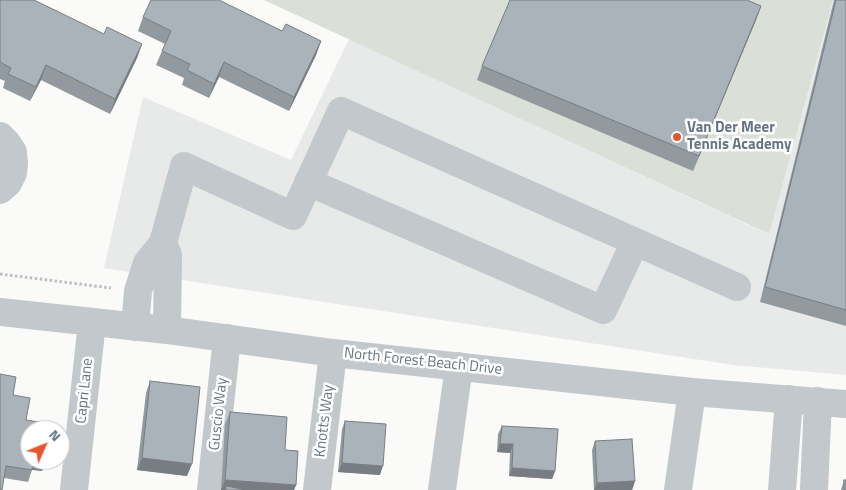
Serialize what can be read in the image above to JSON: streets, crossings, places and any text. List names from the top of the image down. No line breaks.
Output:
{"streets":{"street":["North Forest Beach Drive","Capri Lane","Guscio Way","Knotts Way"]},"crossings":[["North Forest Beach Drive","Capri Lane"],["North Forest Beach Drive","Guscio Way"],["North Forest Beach Drive","Knotts Way"]],"places":["Van Der Meer Tennis Academy"],"north":"top right"}
